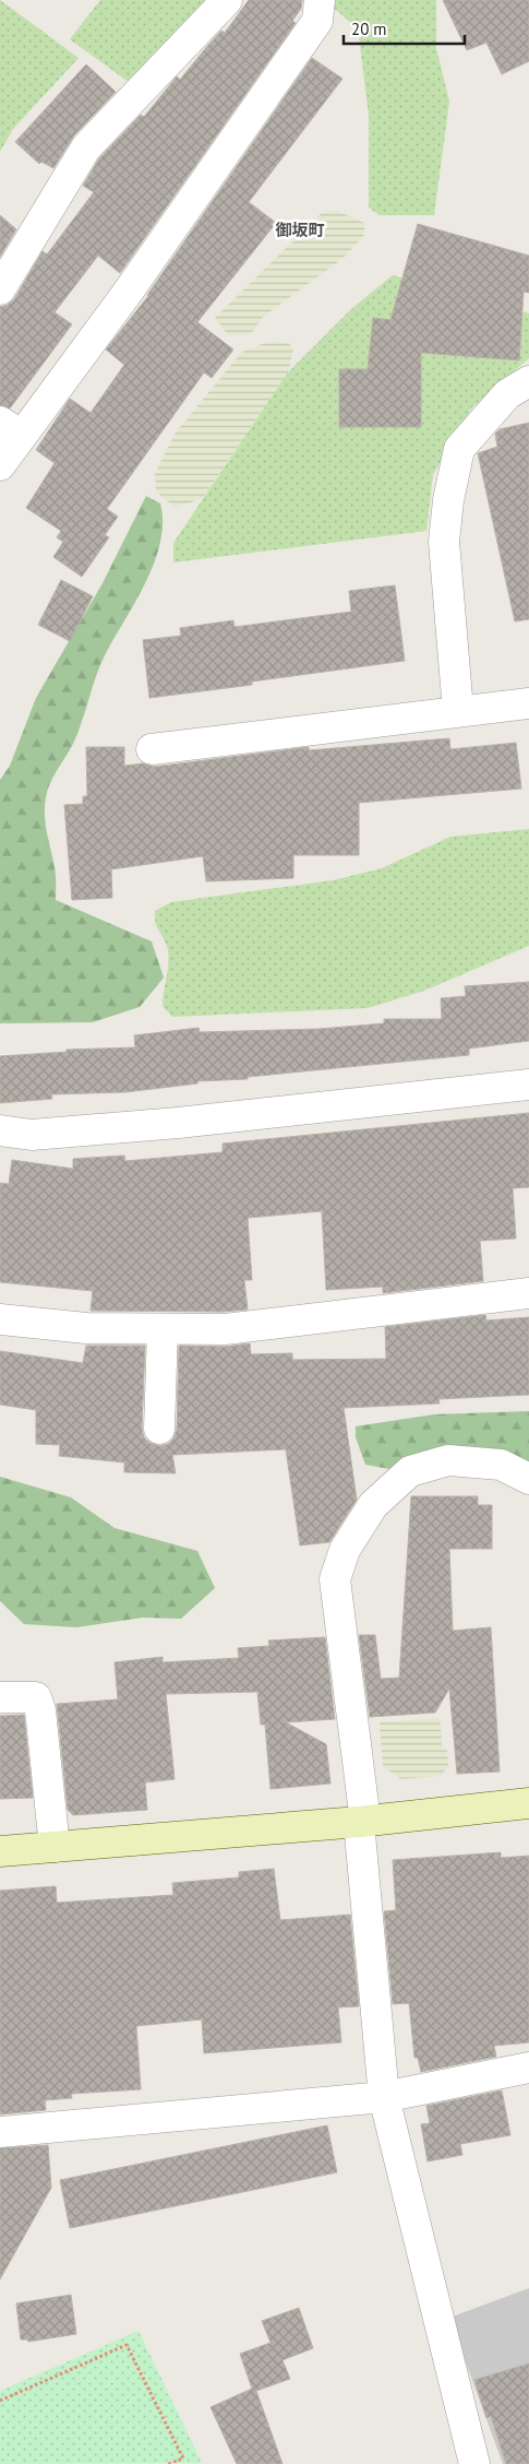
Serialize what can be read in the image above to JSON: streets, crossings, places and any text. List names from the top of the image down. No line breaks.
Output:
{"districts":["御坂町"],"scale_bar":"20 m"}
